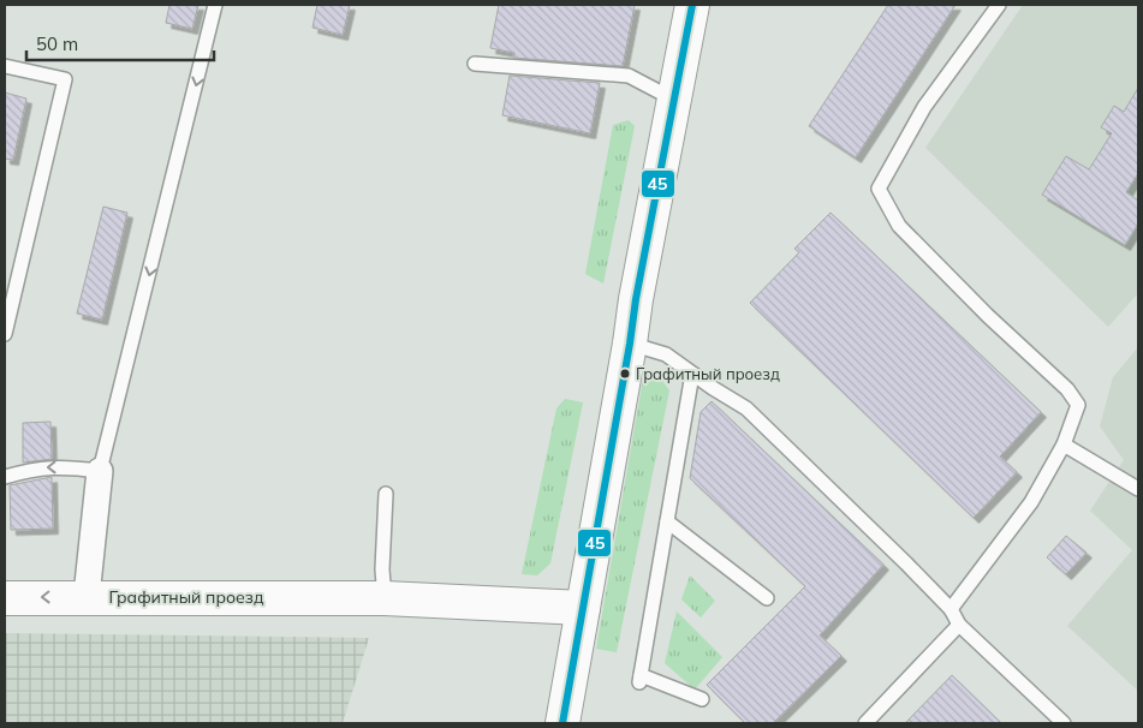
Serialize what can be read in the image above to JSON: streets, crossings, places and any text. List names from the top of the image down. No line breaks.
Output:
{"streets":{"main road":["Графитный проезд"]},"places":["Графитный проезд"],"lines":["transit line 45"],"scale_bar":"50 m"}
